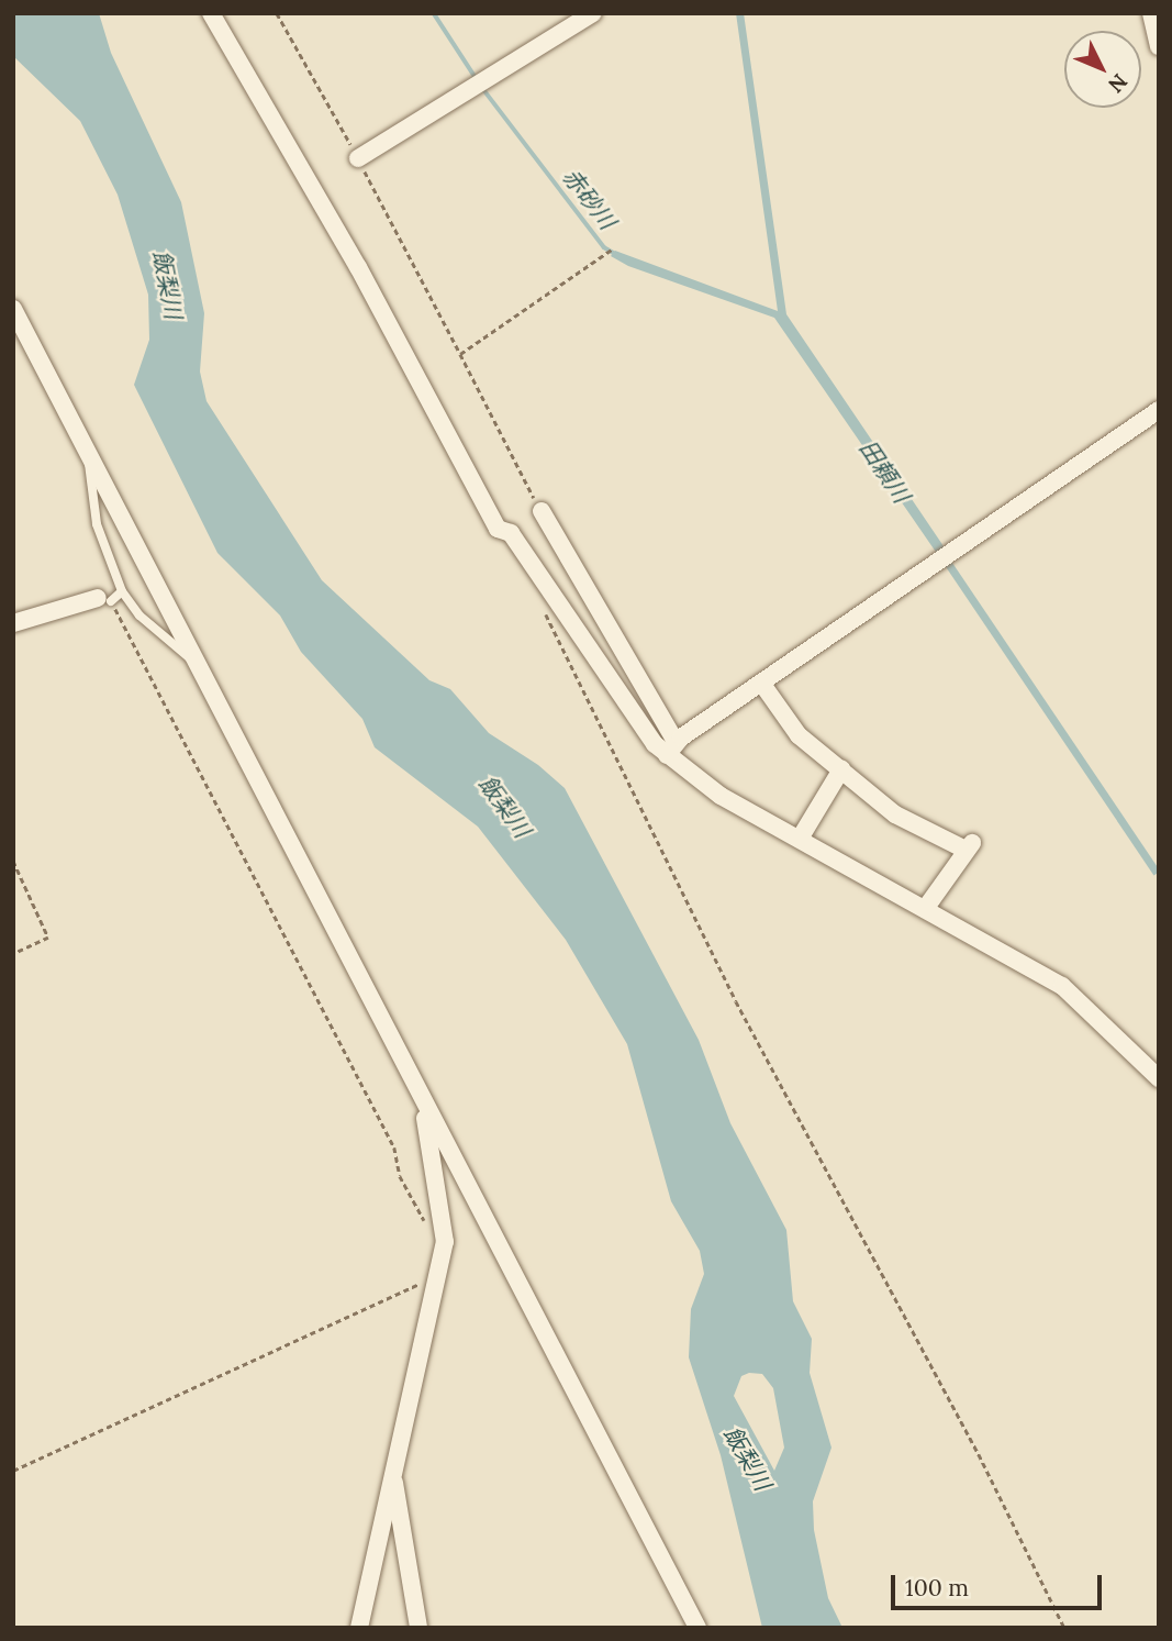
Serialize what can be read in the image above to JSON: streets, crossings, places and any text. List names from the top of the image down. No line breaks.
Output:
{"water":["赤砂川","飯梨川","田頼川"],"scale_bar":"100 m","north":"bottom right"}
